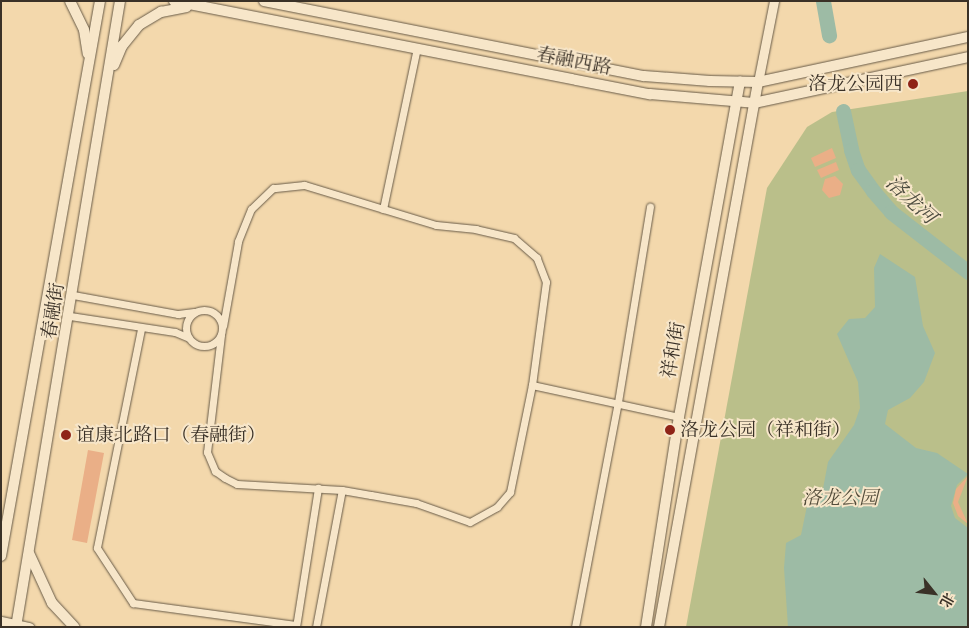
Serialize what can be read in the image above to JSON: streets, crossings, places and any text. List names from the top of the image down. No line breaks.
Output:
{"streets":{"main road":["春融西路","春融街","祥和街"]},"crossings":[["春融西路","祥和街"]],"water":["洛龙河"],"parks":["洛龙公园"],"places":["洛龙公园西","洛龙公园（祥和街）","谊康北路口（春融街）"],"north":"bottom right"}
